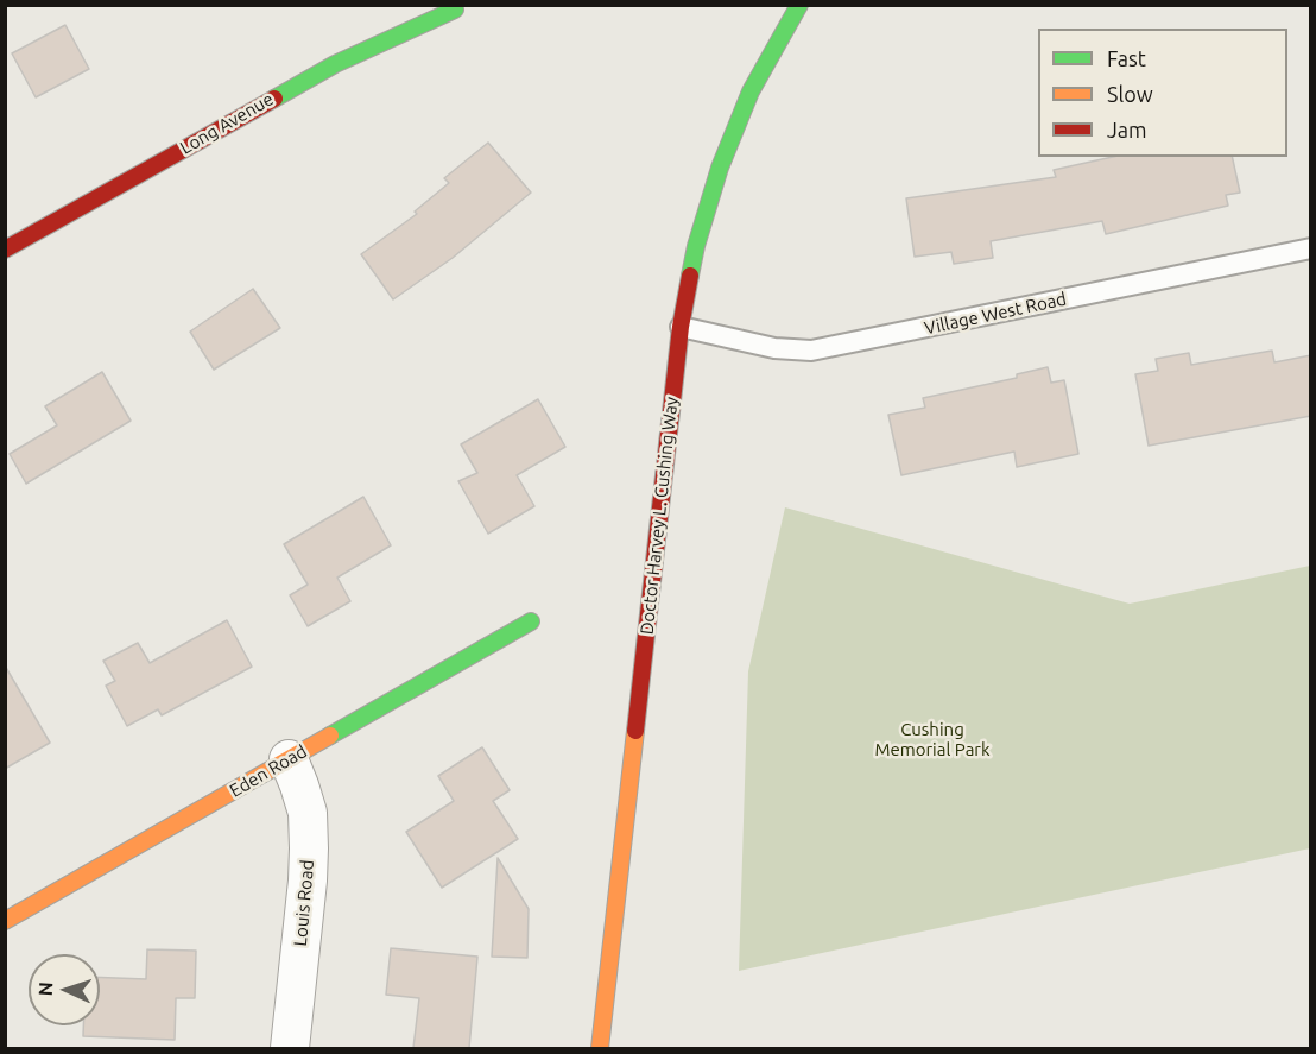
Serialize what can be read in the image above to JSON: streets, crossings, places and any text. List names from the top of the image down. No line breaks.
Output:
{"streets":{"street":["Long Avenue","Doctor Harvey L. Cushing Way","Eden Road","Louis Road"],"lane":["Village West Road"]},"crossings":[["Village West Road","Doctor Harvey L. Cushing Way"],["Eden Road","Louis Road"]],"parks":["Cushing Memorial Park"],"legend":["Fast","Slow","Jam"],"north":"left"}
